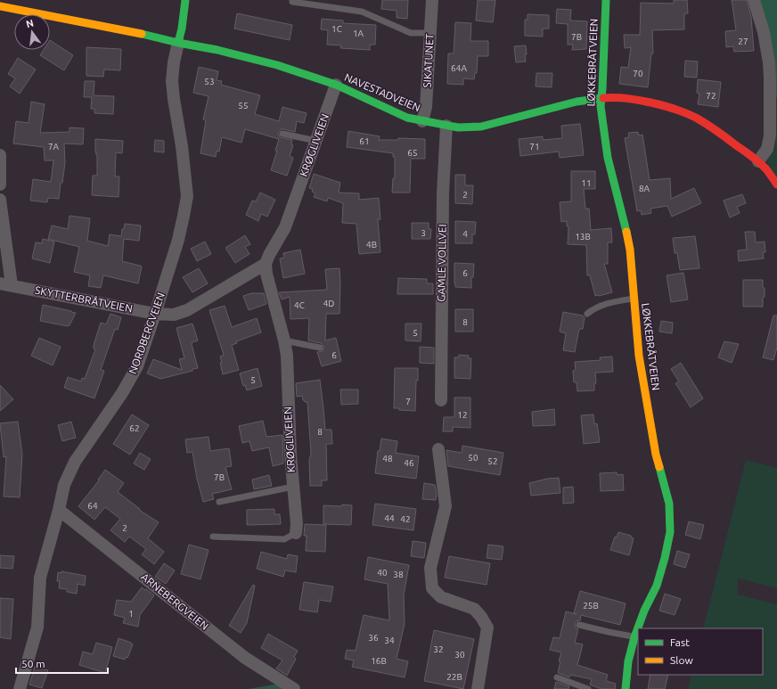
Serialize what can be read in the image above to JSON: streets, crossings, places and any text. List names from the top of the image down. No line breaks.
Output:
{"streets":{"street":["SIKATUNET","LØKKEBRÅTVEIEN","NAVESTADVEIEN","KRØGLIVEIEN","GAMLE VOLLVEI","SKYTTERBRÅTVEIEN","NORDBERGVEIEN","ARNEBERGVEIEN"]},"crossings":[["SIKATUNET","NAVESTADVEIEN"],["LØKKEBRÅTVEIEN","NAVESTADVEIEN"],["NAVESTADVEIEN","KRØGLIVEIEN"],["NAVESTADVEIEN","GAMLE VOLLVEI"],["NAVESTADVEIEN","NORDBERGVEIEN"],["SKYTTERBRÅTVEIEN","NORDBERGVEIEN"],["NORDBERGVEIEN","ARNEBERGVEIEN"]],"house_numbers":["1C","1A","7B","27","64A","70","53","72","55","61","7A","71","65","11","8A","2","3","4","13B","4B","6","4D","4C","8","5","6","5","7","12","62","8","50","48","52","46","7B","64","44","42","2","40","38","25B","1","36","34","32","30","16B","22B"],"legend":["Fast","Slow"],"scale_bar":"50 m","north":"top"}
